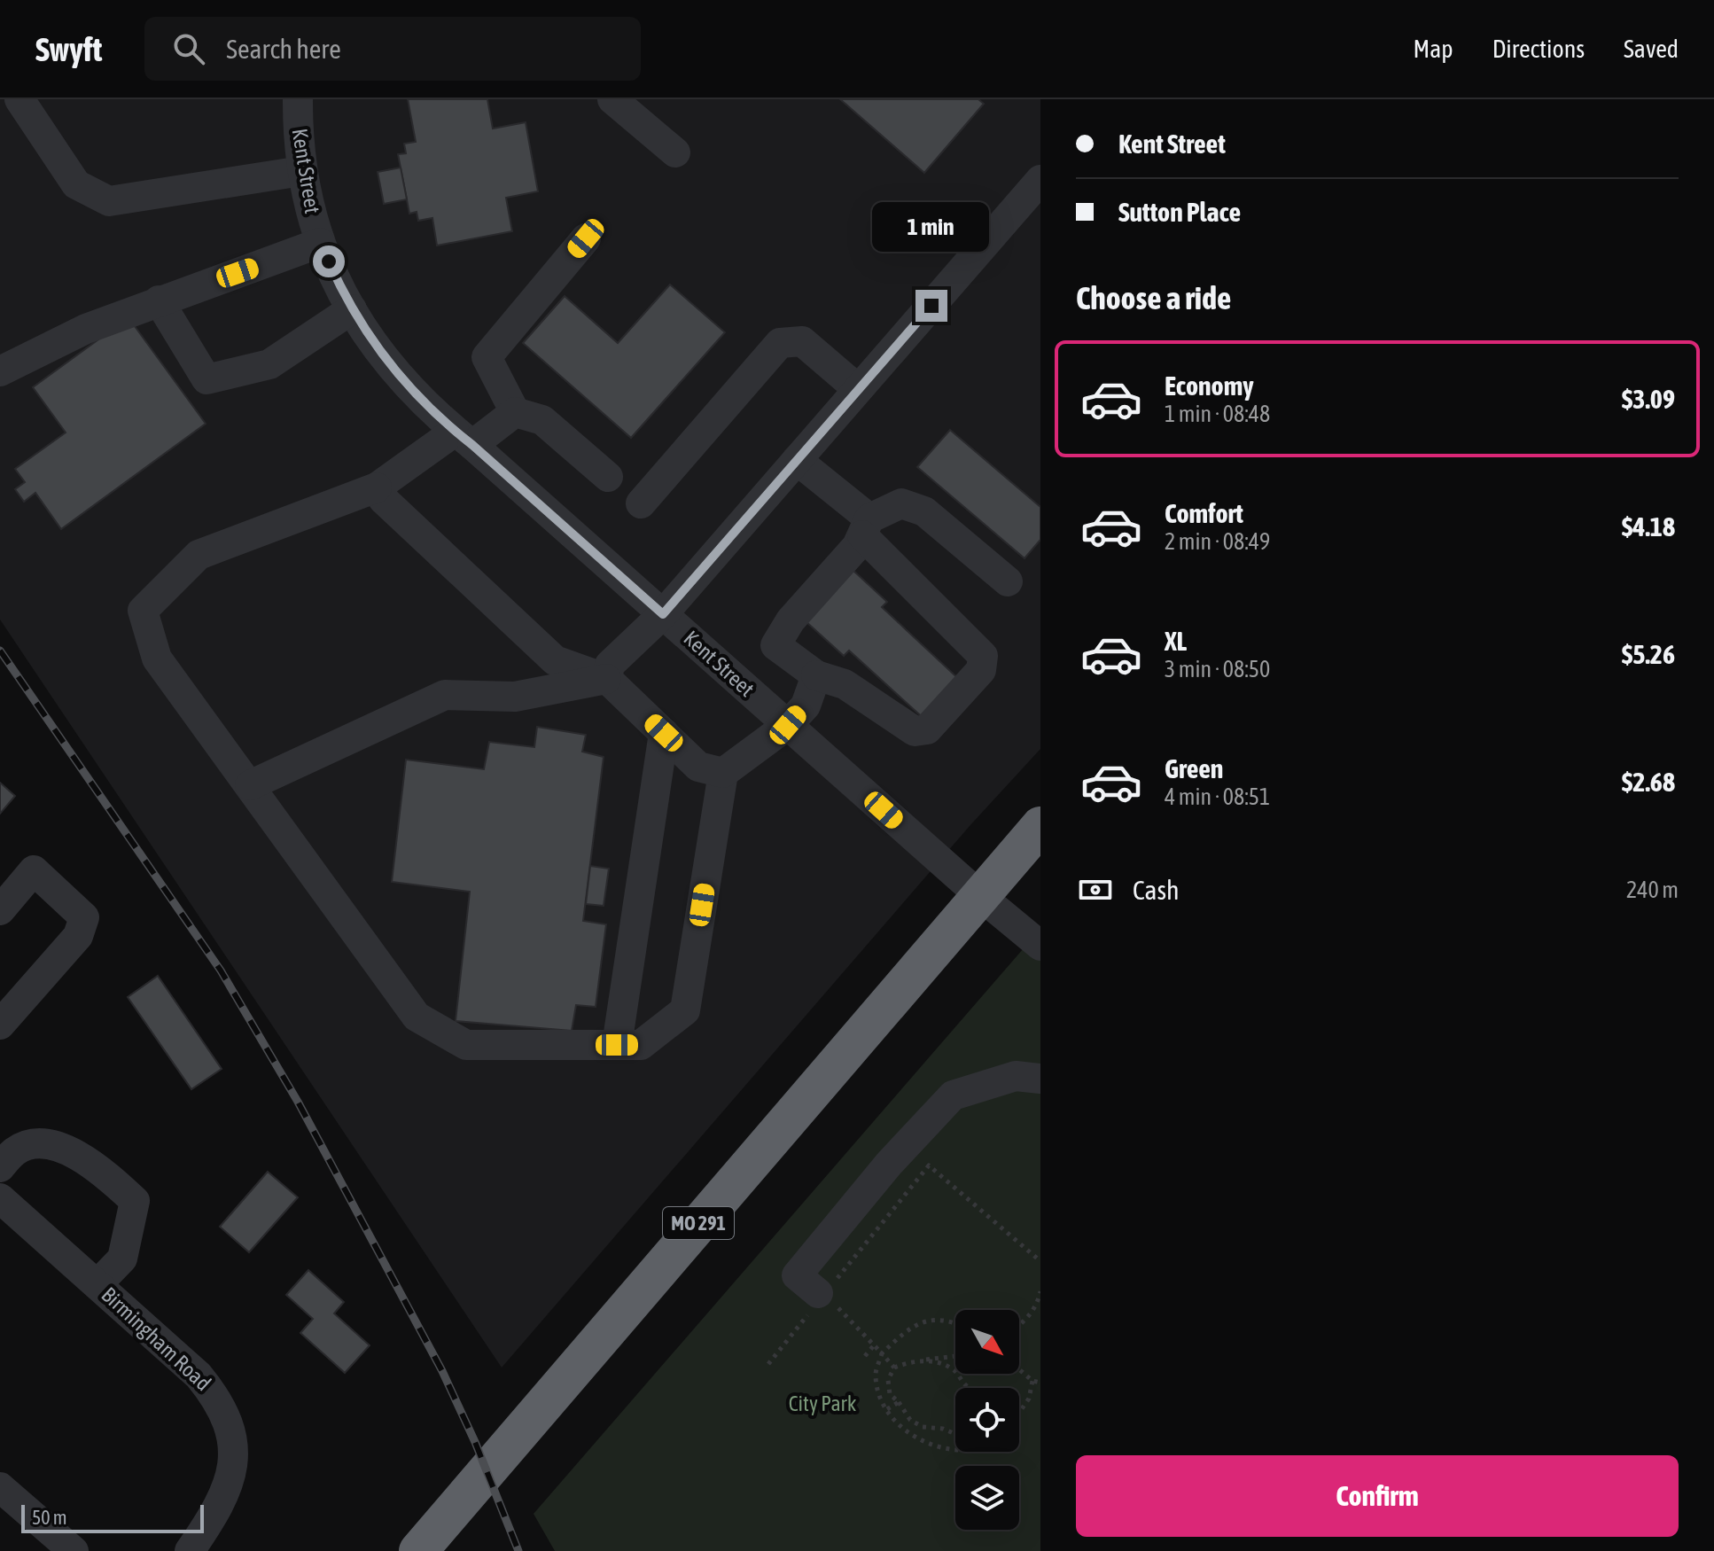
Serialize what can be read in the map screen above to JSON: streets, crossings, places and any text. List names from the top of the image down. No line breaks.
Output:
{"streets":{"highway":["MO 291"],"street":["Kent Street","Birmingham Road"]},"crossings":[["Kent Street","MO 291"]],"parks":["City Park"],"scale_bar":"50 m","north":"bottom right","page":{"header":"Swyft","search":"Search here","nav":["Map","Directions","Saved"],"banner":["Kent Street","Sutton Place"],"bubble":"1 min","heading":"Choose a ride","list":[{"name":"Economy","note":"1 min · 08:48","value":"$3.09"},{"name":"Comfort","note":"2 min · 08:49","value":"$4.18"},{"name":"XL","note":"3 min · 08:50","value":"$5.26"},{"name":"Green","note":"4 min · 08:51","value":"$2.68"}],"pay":["Cash","240 m"],"buttons":"Confirm","scale":"50 m"}}
